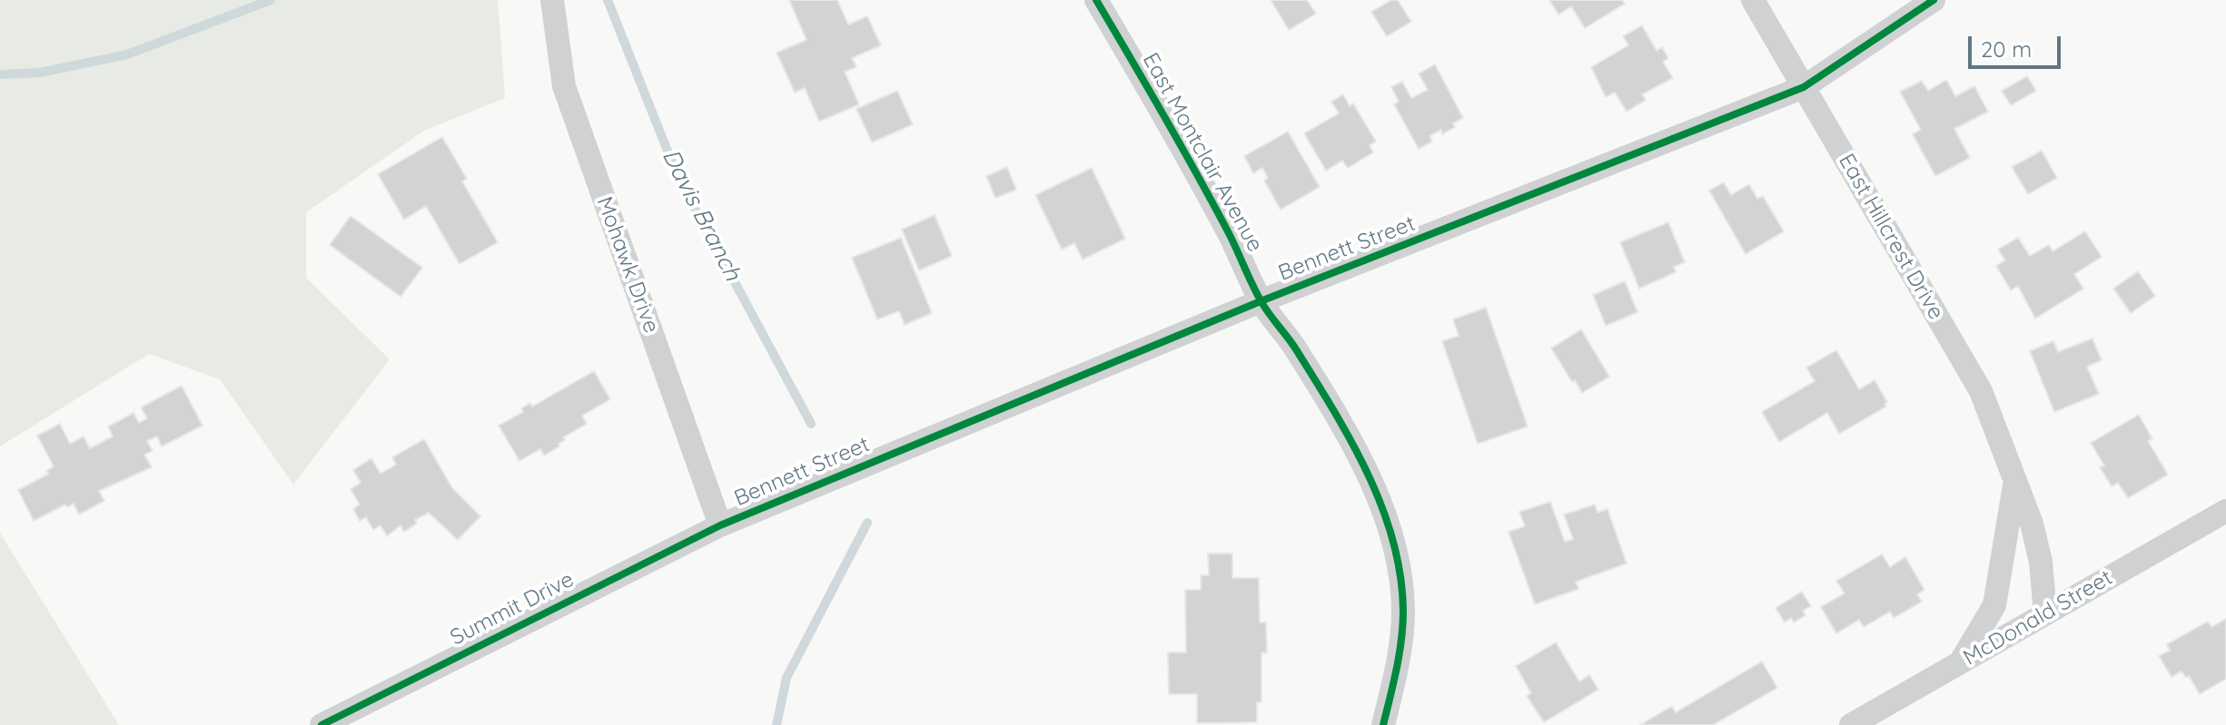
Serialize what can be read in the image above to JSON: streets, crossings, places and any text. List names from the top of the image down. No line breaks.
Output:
{"streets":{"street":["East Montclair Avenue","East Hillcrest Drive","Bennett Street","Mohawk Drive","Summit Drive","McDonald Street"]},"crossings":[["East Montclair Avenue","Bennett Street"],["East Hillcrest Drive","Bennett Street"],["East Hillcrest Drive","McDonald Street"],["Bennett Street","Mohawk Drive"],["Bennett Street","Summit Drive"],["Mohawk Drive","Summit Drive"]],"water":["Davis Branch"],"scale_bar":"20 m"}
